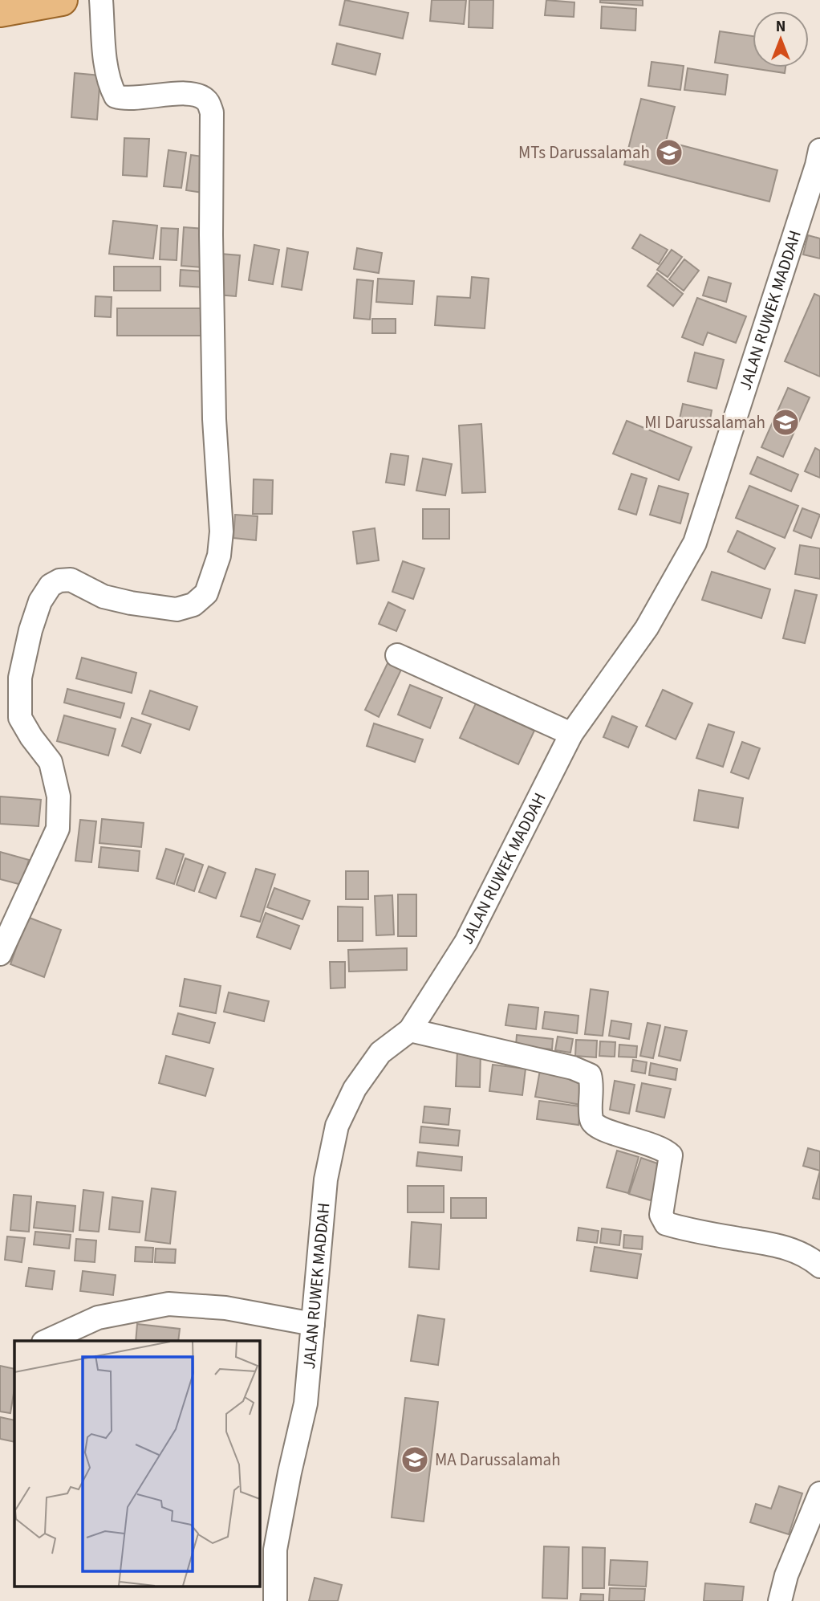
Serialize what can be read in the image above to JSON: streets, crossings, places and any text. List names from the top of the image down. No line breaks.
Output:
{"streets":{"street":["JALAN RUWEK MADDAH"]},"places":{"school or university":["MTs Darussalamah","MI Darussalamah","MA Darussalamah"]},"north":"top"}
